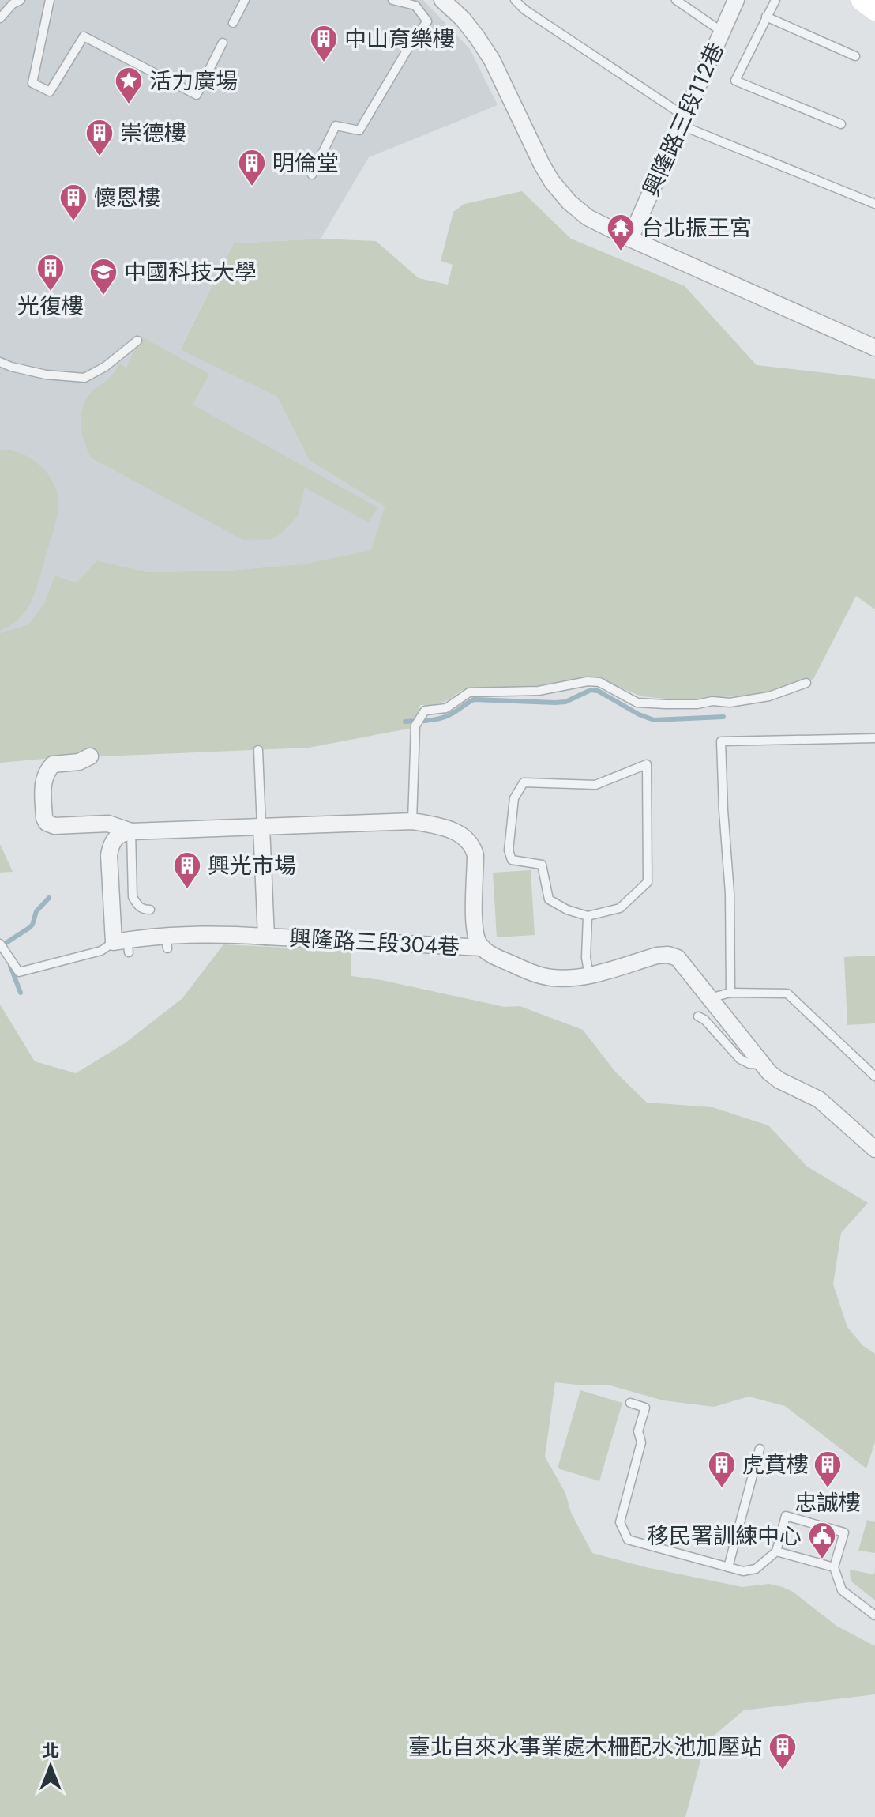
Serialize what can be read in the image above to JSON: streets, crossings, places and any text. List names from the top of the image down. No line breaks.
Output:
{"streets":{"street":["興隆路三段112巷","興隆路三段304巷"]},"places":{"building":["中山育樂樓","崇德樓","明倫堂","懷恩樓","光復樓","興光市場","虎賁樓","忠誠樓","臺北自來水事業處木柵配水池加壓站"],"place":["活力廣場"],"temple":["台北振王宮"],"school or university":["中國科技大學"],"public building":["移民署訓練中心"]},"north":"top"}
